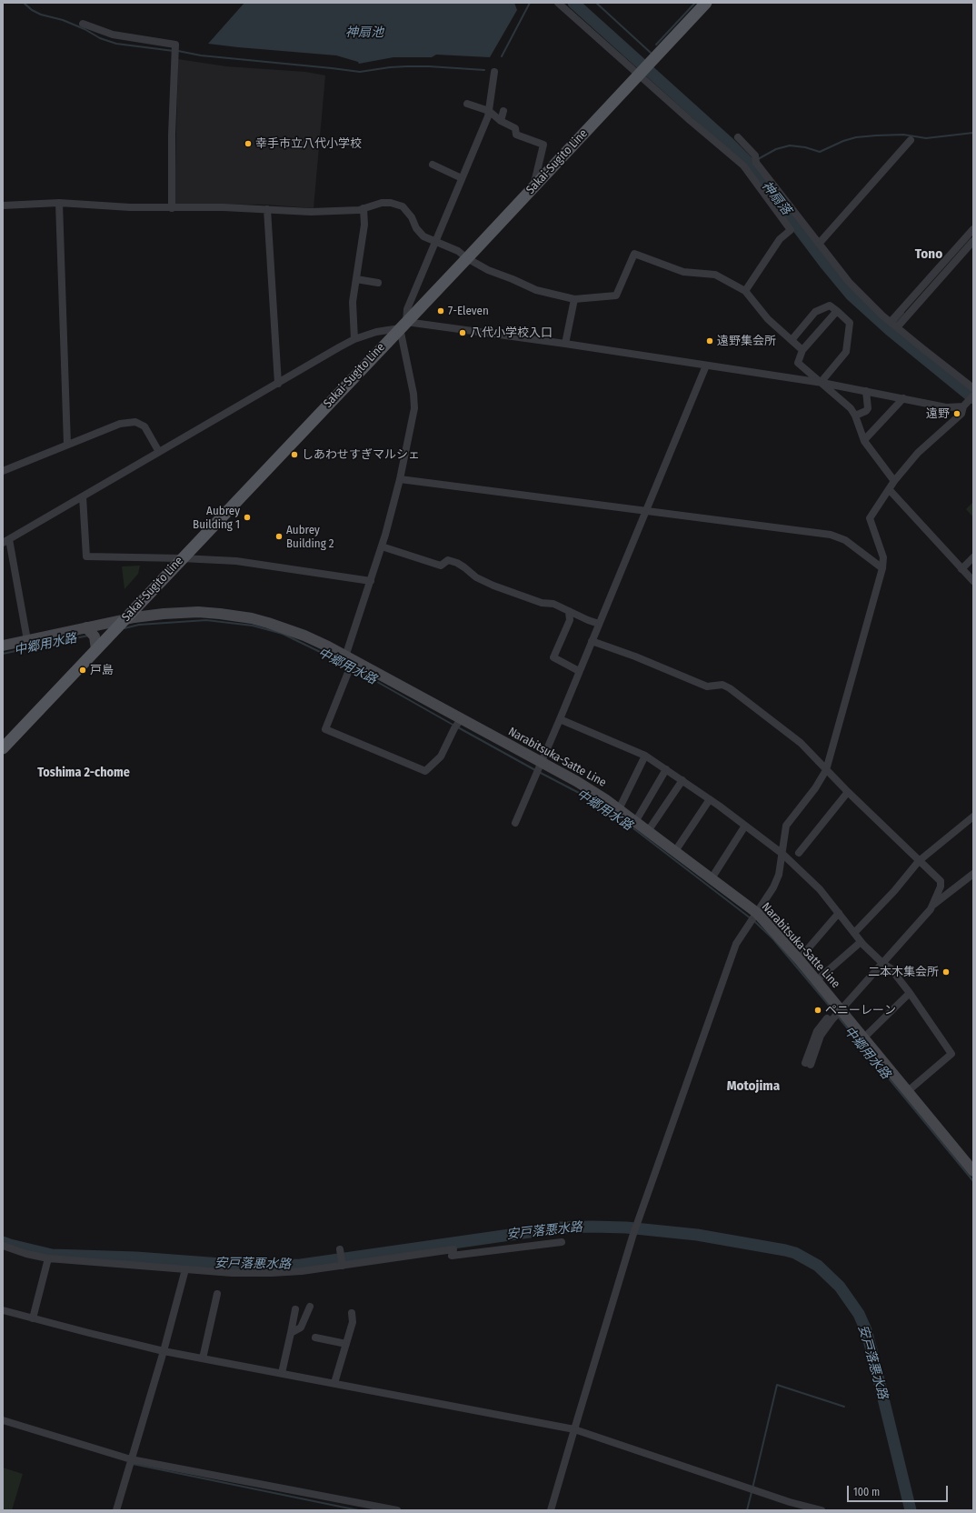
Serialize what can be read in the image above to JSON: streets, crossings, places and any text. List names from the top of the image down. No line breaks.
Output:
{"streets":{"main road":["Sakai-Sugito Line","Narabitsuka-Satte Line"]},"crossings":[["Sakai-Sugito Line","Narabitsuka-Satte Line"]],"districts":["Tono","Toshima 2-chome","Motojima"],"water":["神扇池","神扇落","中郷用水路","安戸落悪水路"],"places":["幸手市立八代小学校","7-Eleven","八代小学校入口","遠野集会所","遠野","しあわせすぎマルシェ","Aubrey Building 1","Aubrey Building 2","戸島","二本木集会所","ペニーレーン"],"scale_bar":"100 m"}
